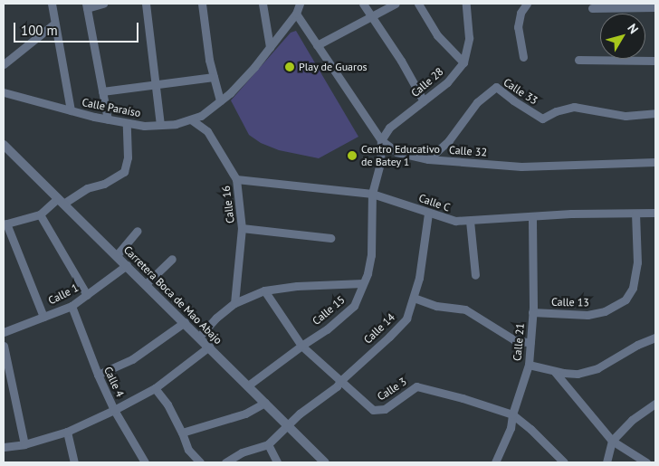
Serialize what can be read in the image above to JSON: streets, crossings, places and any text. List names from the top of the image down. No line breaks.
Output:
{"streets":{"street":["Calle 28","Calle 33","Calle Paraíso","Calle 32","Calle C","Calle 16","Calle 1","Carretera Boca de Mao Abajo","Calle 13","Calle 15","Calle 14","Calle 21","Calle 4","Calle 3"]},"crossings":[["Calle 28","Calle 32"],["Calle 28","Calle 15"],["Calle 33","Calle 32"],["Calle Paraíso","Calle 32"],["Calle Paraíso","Calle 16"],["Calle 32","Calle 15"],["Calle C","Calle 16"],["Calle C","Calle 13"],["Calle C","Calle 15"],["Calle C","Calle 14"],["Calle C","Calle 21"],["Calle 1","Carretera Boca de Mao Abajo"],["Calle 1","Calle 4"],["Carretera Boca de Mao Abajo","Calle 15"],["Carretera Boca de Mao Abajo","Calle 14"],["Calle 13","Calle 21"],["Calle 15","Calle 3"],["Calle 14","Calle 3"],["Calle 21","Calle 3"]],"places":["Play de Guaros","Centro Educativo de Batey 1"],"scale_bar":"100 m","north":"top right"}
